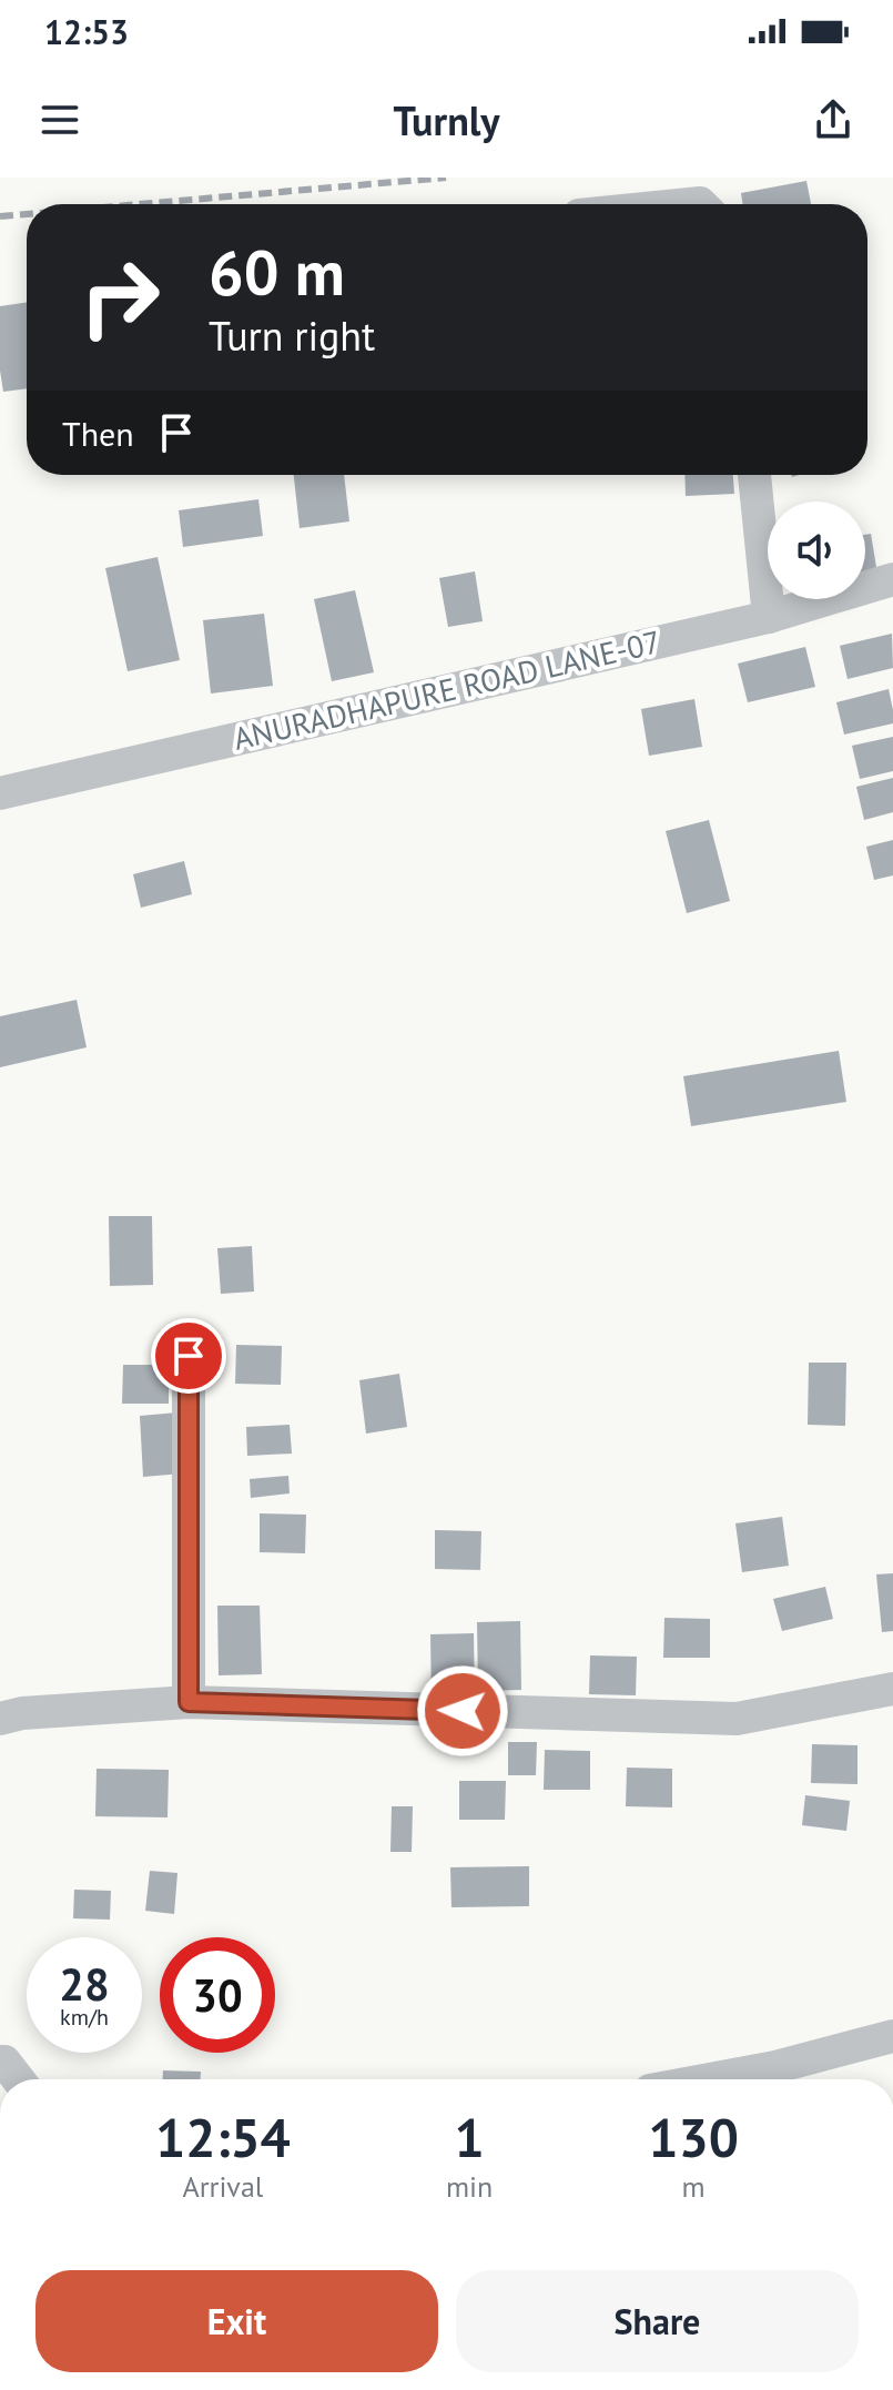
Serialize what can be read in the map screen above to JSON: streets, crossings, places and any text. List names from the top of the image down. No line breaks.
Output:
{"streets":{"street":["ANURADHAPURE ROAD LANE-07"]},"page":{"status":"12:53","header":"Turnly","turn":["60 m","Turn right"],"then":"Then","speed":"28 km/h","limit":"30","eta":["12:54","Arrival","1","min","130","m"],"buttons":["Exit","Share"]}}
